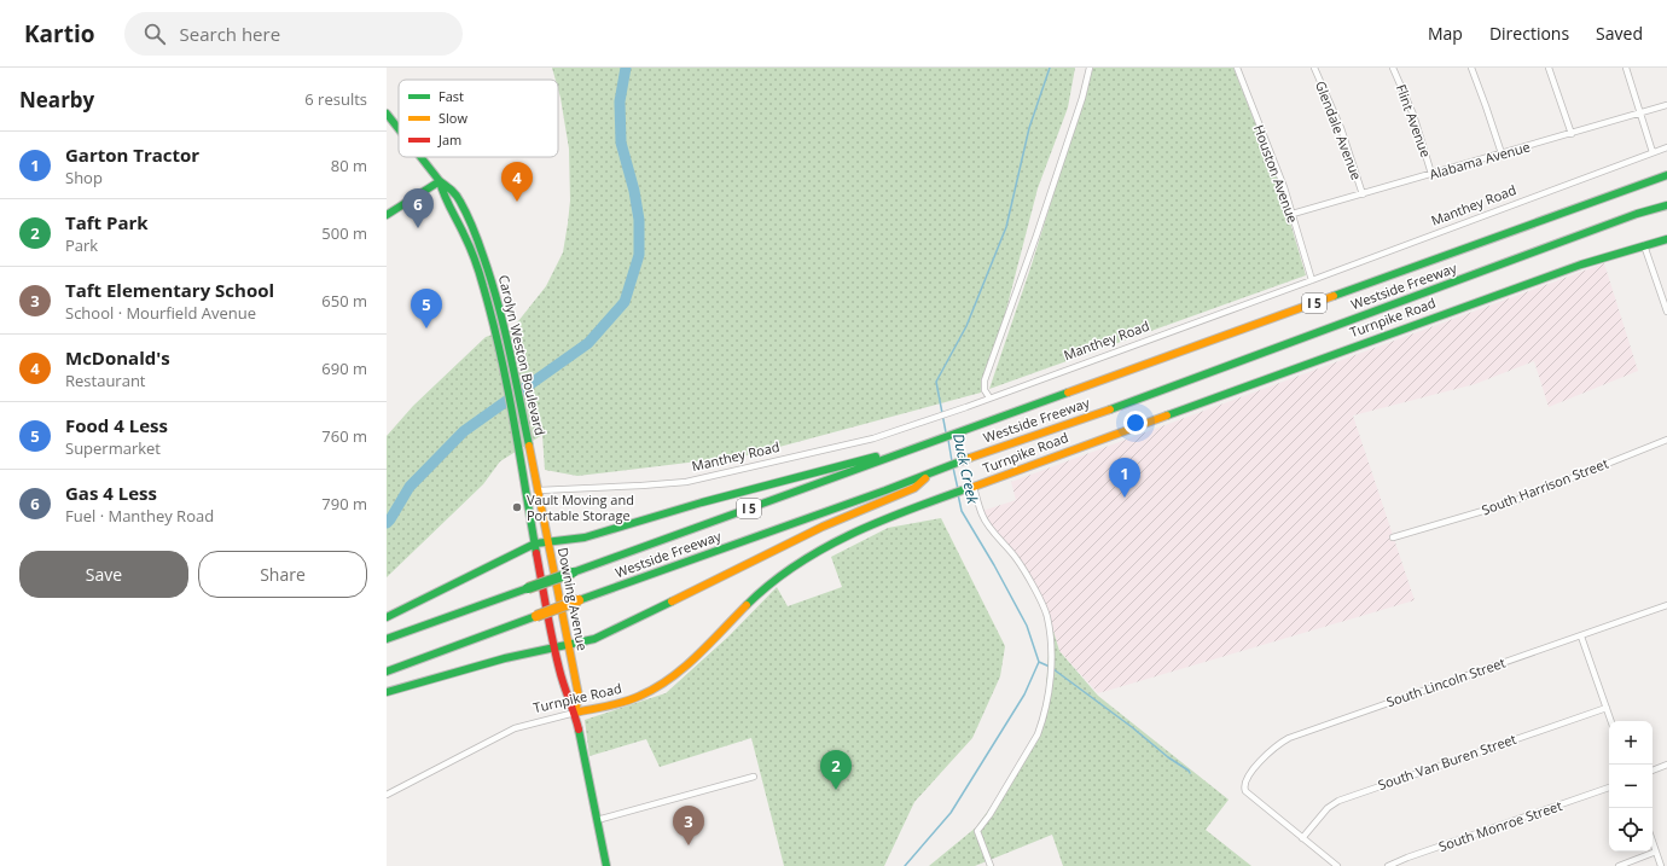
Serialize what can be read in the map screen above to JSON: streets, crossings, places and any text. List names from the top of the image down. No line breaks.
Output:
{"streets":{"main road":["Westside Freeway","I 5","Turnpike Road","Carolyn Weston Boulevard","Downing Avenue"],"street":["Flint Avenue","Glendale Avenue","Alabama Avenue","Houston Avenue","Manthey Road","South Harrison Street","South Lincoln Street","South Van Buren Street","South Monroe Street"]},"crossings":[["Flint Avenue","Alabama Avenue"],["Glendale Avenue","Alabama Avenue"],["Alabama Avenue","Houston Avenue"],["Houston Avenue","Manthey Road"],["Manthey Road","Carolyn Weston Boulevard"],["Manthey Road","Downing Avenue"],["Turnpike Road","Downing Avenue"],["Carolyn Weston Boulevard","Downing Avenue"],["South Lincoln Street","South Van Buren Street"]],"water":["Duck Creek"],"places":["Vault Moving and Portable Storage"],"legend":["Fast","Slow","Jam"],"page":{"header":"Kartio","search":"Search here","nav":["Map","Directions","Saved"],"heading":["Nearby","6 results"],"list":[{"mark":"1","name":"Garton Tractor","note":"Shop","value":"80 m"},{"mark":"2","name":"Taft Park","note":"Park","value":"500 m"},{"mark":"3","name":"Taft Elementary School","note":"School · Mourfield Avenue","value":"650 m"},{"mark":"4","name":"McDonald's","note":"Restaurant","value":"690 m"},{"mark":"5","name":"Food 4 Less","note":"Supermarket","value":"760 m"},{"mark":"6","name":"Gas 4 Less","note":"Fuel · Manthey Road","value":"790 m"}],"pins":["4","6","5","1","2","3"],"buttons":["Save","Share"],"map_buttons":["+","−"]}}
